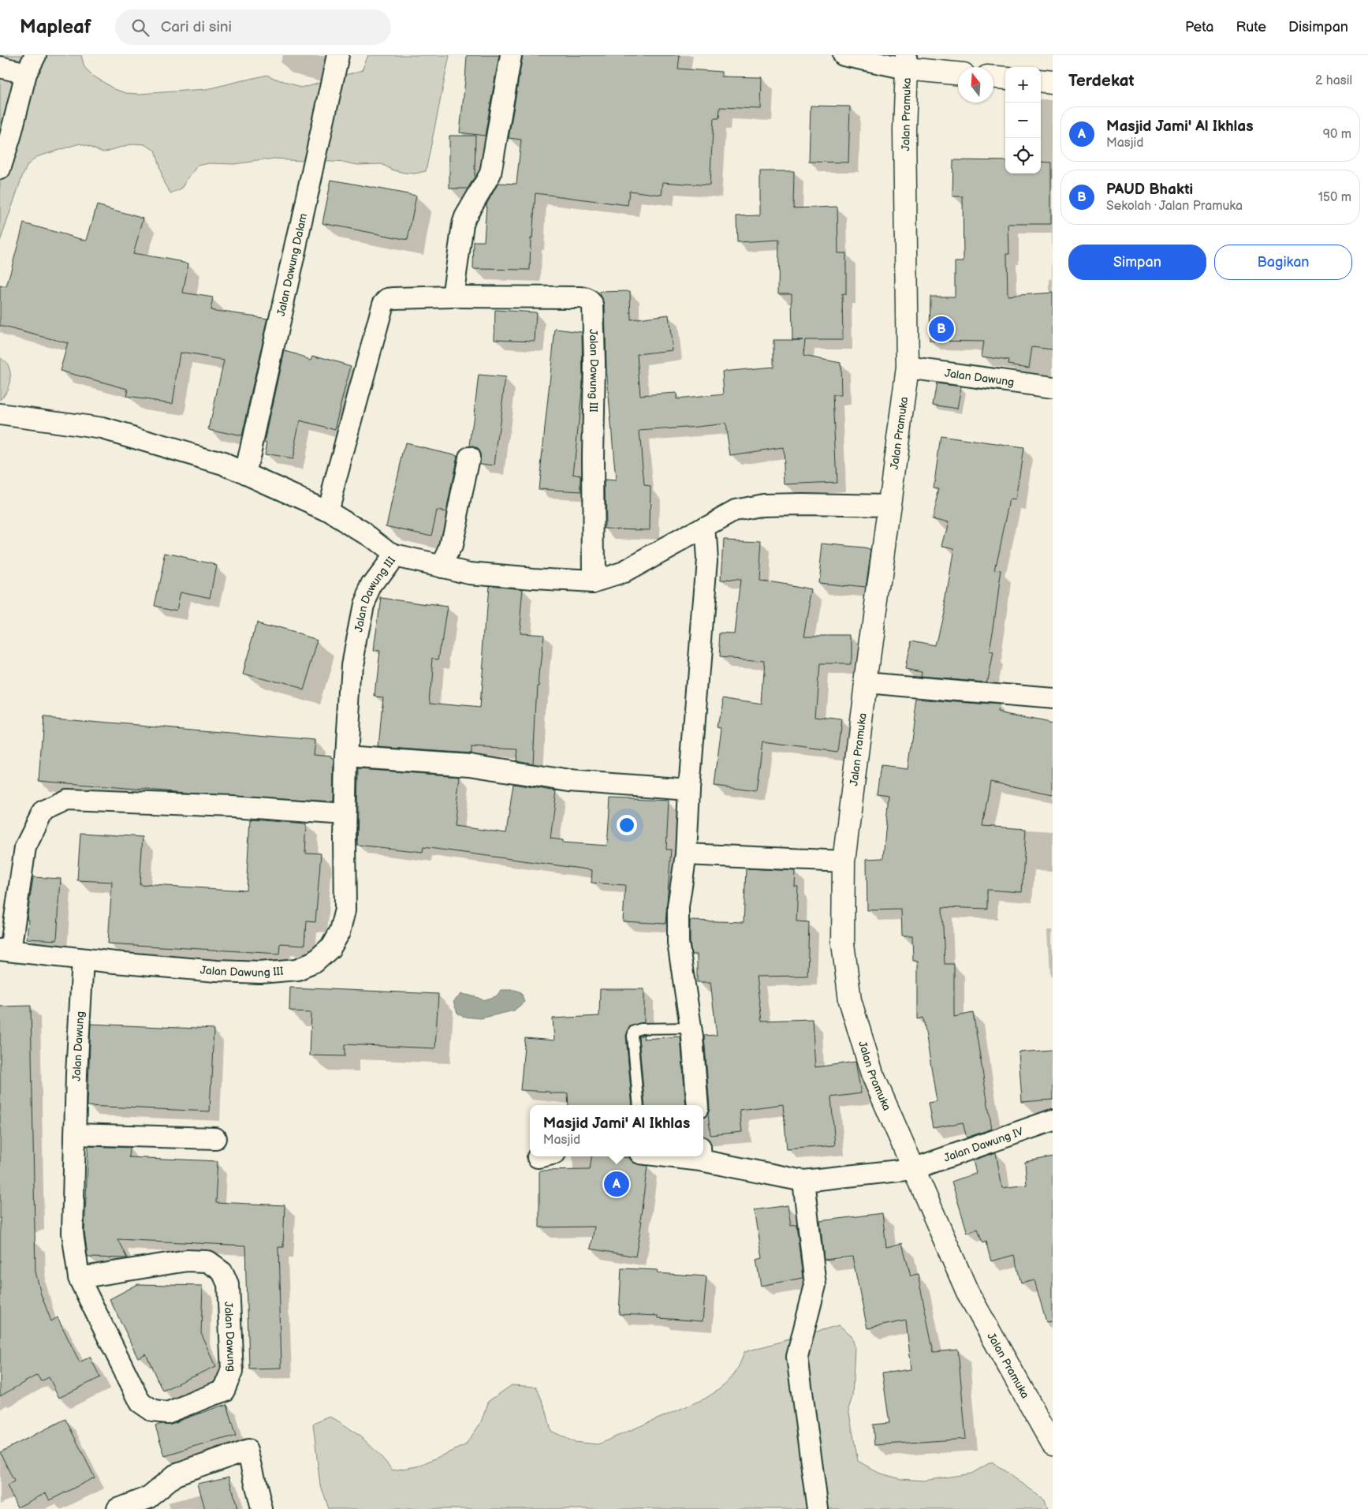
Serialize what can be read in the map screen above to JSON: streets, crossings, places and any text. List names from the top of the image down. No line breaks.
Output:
{"streets":{"main road":["Jalan Pramuka"],"street":["Jalan Dawung Dalam","Jalan Dawung III","Jalan Dawung","Jalan Dawung IV"]},"crossings":[["Jalan Pramuka","Jalan Dawung III"],["Jalan Pramuka","Jalan Dawung"],["Jalan Pramuka","Jalan Dawung IV"],["Jalan Dawung III","Jalan Dawung"]],"north":"top","page":{"header":"Mapleaf","search":"Cari di sini","nav":["Peta","Rute","Disimpan"],"heading":["Terdekat","2 hasil"],"map_buttons":["+","−"],"list":[{"mark":"A","name":"Masjid Jami' Al Ikhlas","note":"Masjid","value":"90 m"},{"mark":"B","name":"PAUD Bhakti","note":"Sekolah · Jalan Pramuka","value":"150 m"}],"buttons":["Simpan","Bagikan"],"pins":["B","A"],"popup":["Masjid Jami' Al Ikhlas","Masjid"]}}
